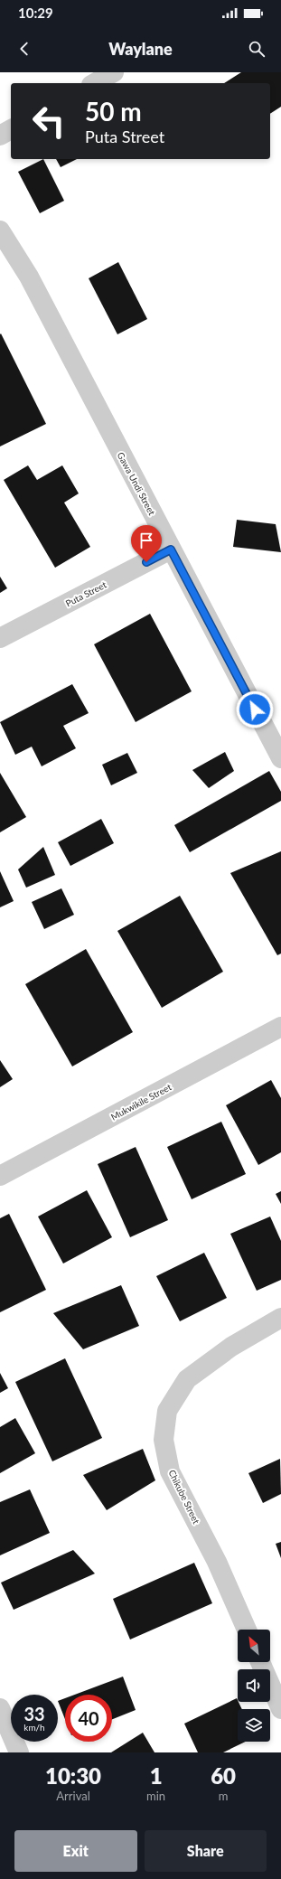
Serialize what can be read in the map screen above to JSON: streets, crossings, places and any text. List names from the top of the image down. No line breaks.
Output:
{"streets":{"street":["Gawa Undi Street","Puta Street","Mukwikile Street","Chikube Street"]},"crossings":[["Gawa Undi Street","Puta Street"]],"north":"top left","page":{"status":"10:29","header":"Waylane","turn":["50 m","Puta Street"],"speed":"33 km/h","limit":"40","eta":["10:30","Arrival","1","min","60","m"],"buttons":["Exit","Share"]}}
